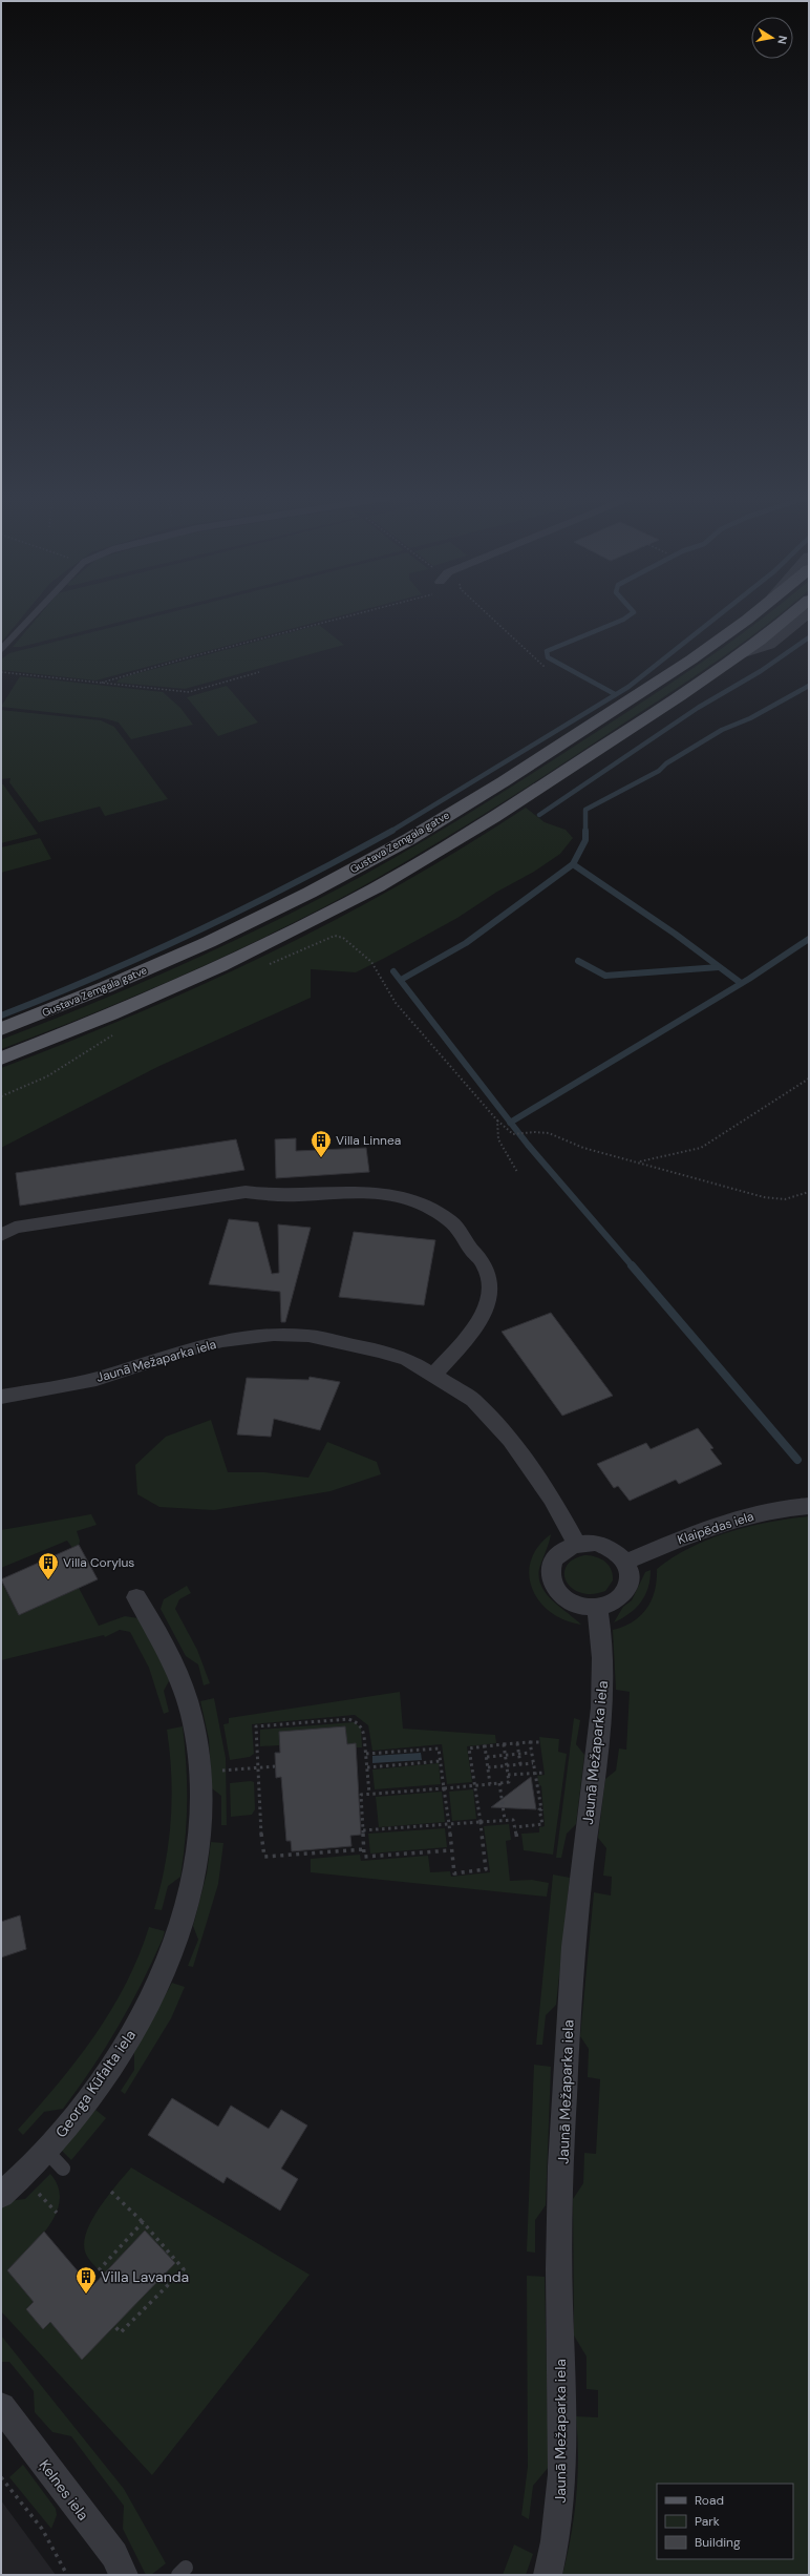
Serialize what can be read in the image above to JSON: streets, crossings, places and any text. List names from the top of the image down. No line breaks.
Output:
{"streets":{"main road":["Gustava Zemgala gatve"],"street":["Jaunā Mežaparka iela","Klaipēdas iela","Georga Kūfalta iela","Ķelnes iela"]},"crossings":[["Jaunā Mežaparka iela","Klaipēdas iela"]],"places":{"building":["Villa Linnea","Villa Corylus","Villa Lavanda"]},"legend":["Road","Park","Building"],"north":"right"}
